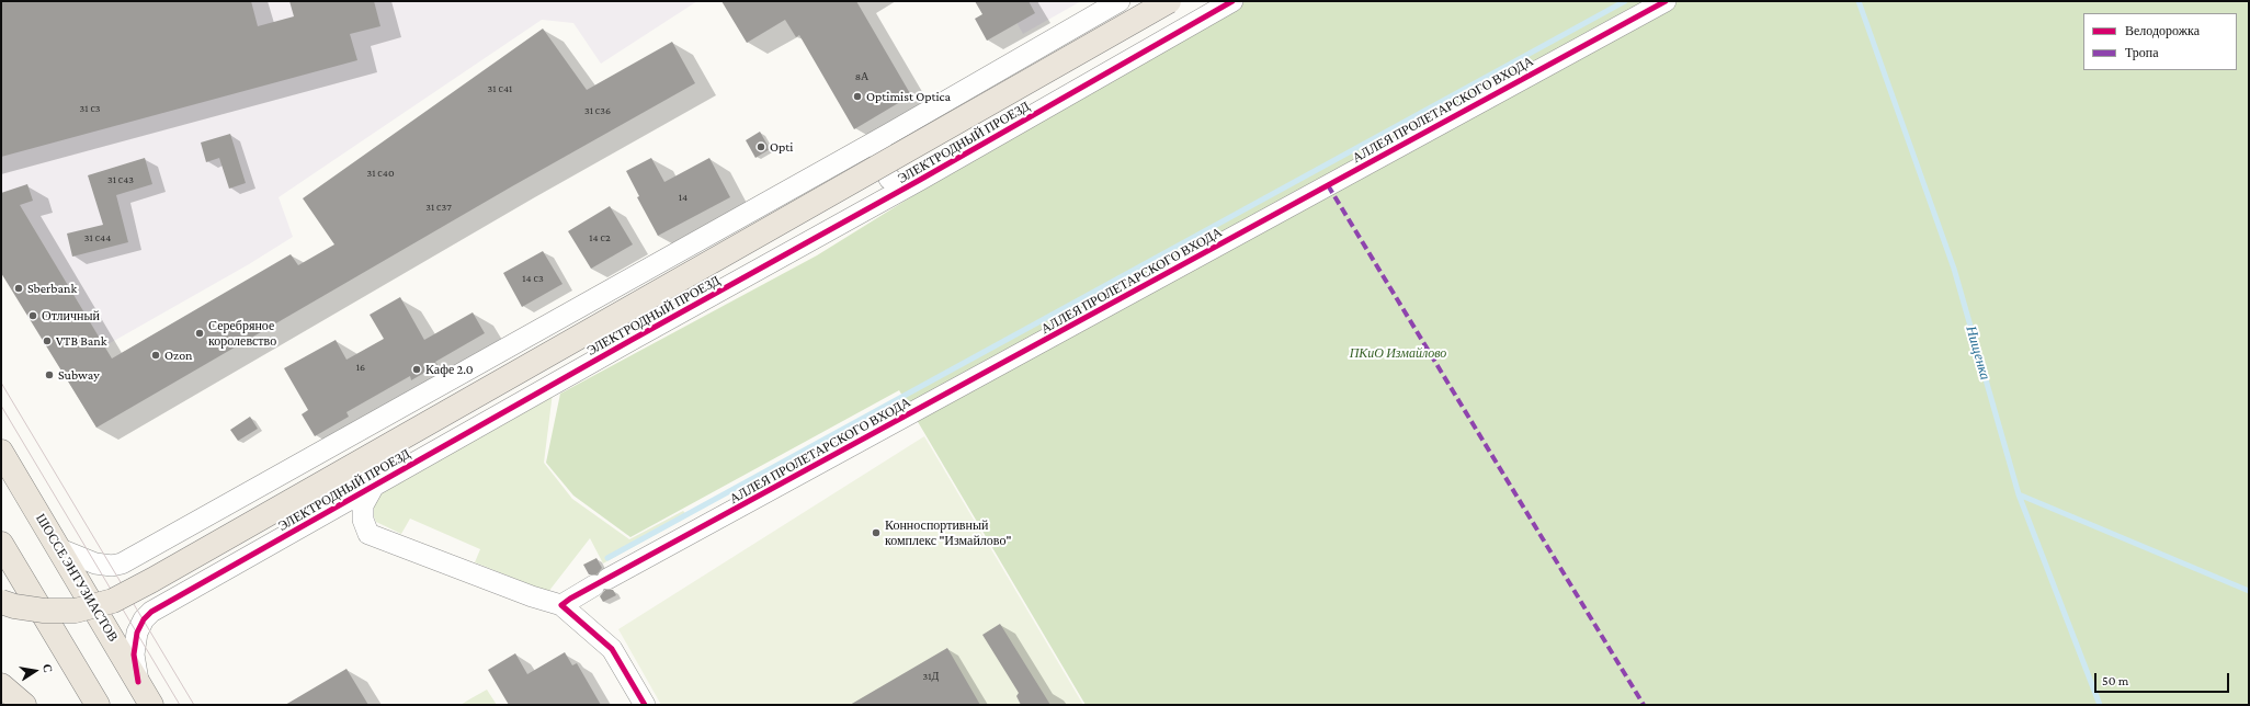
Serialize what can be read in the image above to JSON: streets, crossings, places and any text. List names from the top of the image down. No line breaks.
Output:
{"streets":{"main road":["ШОССЕ ЭНТУЗИАСТОВ"],"street":["АЛЛЕЯ ПРОЛЕТАРСКОГО ВХОДА","ЭЛЕКТРОДНЫЙ ПРОЕЗД"]},"crossings":[["ЭЛЕКТРОДНЫЙ ПРОЕЗД","ШОССЕ ЭНТУЗИАСТОВ"]],"water":["Нищенка"],"parks":["ПКиО Измайлово"],"places":["Optimist Optica","Opti","Sberbank","Отличный","Серебряное королевство","VTB Bank","Ozon","Кафе 2.0","Subway","Конноспортивный комплекс \"Измайлово\""],"house_numbers":["8А","31 с41","31 с3","31 с36","31 с40","31 с43","14","31 с37","31 с44","14 с2","14 с3","16","31Д"],"legend":["Велодорожка","Тропа"],"scale_bar":"50 m","north":"right"}
